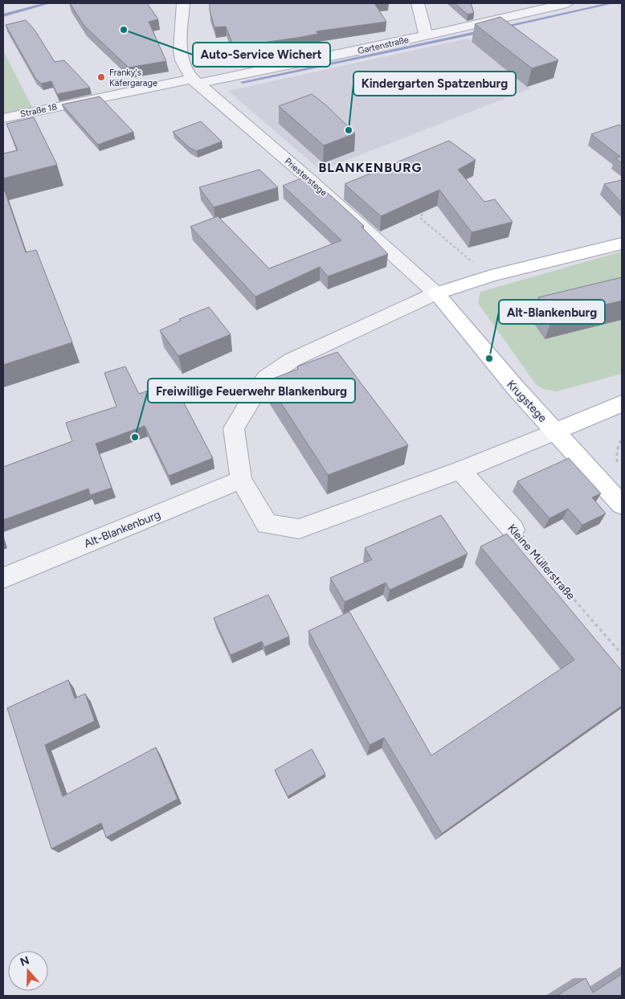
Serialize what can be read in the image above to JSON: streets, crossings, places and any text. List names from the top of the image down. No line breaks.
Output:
{"streets":{"main road":["Krugstege"],"street":["Gartenstraße","Straße 18","Priesterstege","Alt-Blankenburg","Kleine Müllerstraße"]},"crossings":[["Gartenstraße","Straße 18"],["Gartenstraße","Priesterstege"],["Straße 18","Priesterstege"],["Priesterstege","Krugstege"]],"districts":["BLANKENBURG"],"places":["Auto-Service Wichert","Franky's Käfergarage","Kindergarten Spatzenburg","Alt-Blankenburg","Freiwillige Feuerwehr Blankenburg"],"north":"top"}
